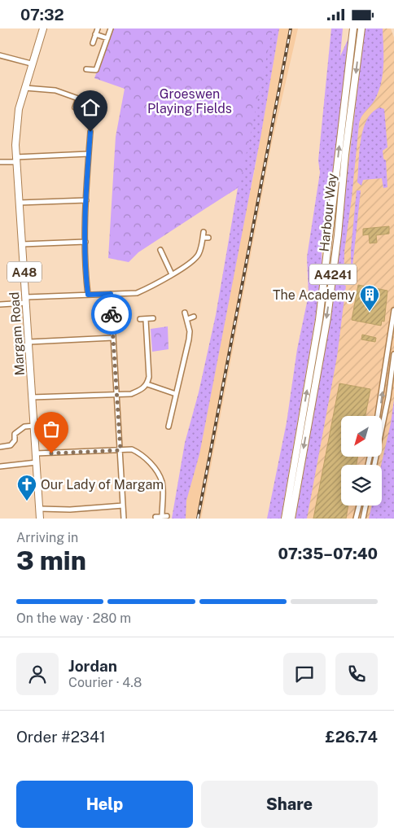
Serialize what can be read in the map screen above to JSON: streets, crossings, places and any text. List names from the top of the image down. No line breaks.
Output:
{"streets":{"main road":["Harbour Way","A48","A4241","Margam Road"]},"parks":["Groeswen Playing Fields"],"places":{"building":["The Academy"],"church":["Our Lady of Margam"]},"north":"bottom left","page":{"status":"07:32","heading":["3 min","Arriving in","07:35–07:40"],"panel":["Jordan","Courier · 4.8","Order #2341","£26.74"],"bar":"On the way · 280 m","buttons":["Help","Share"]}}
